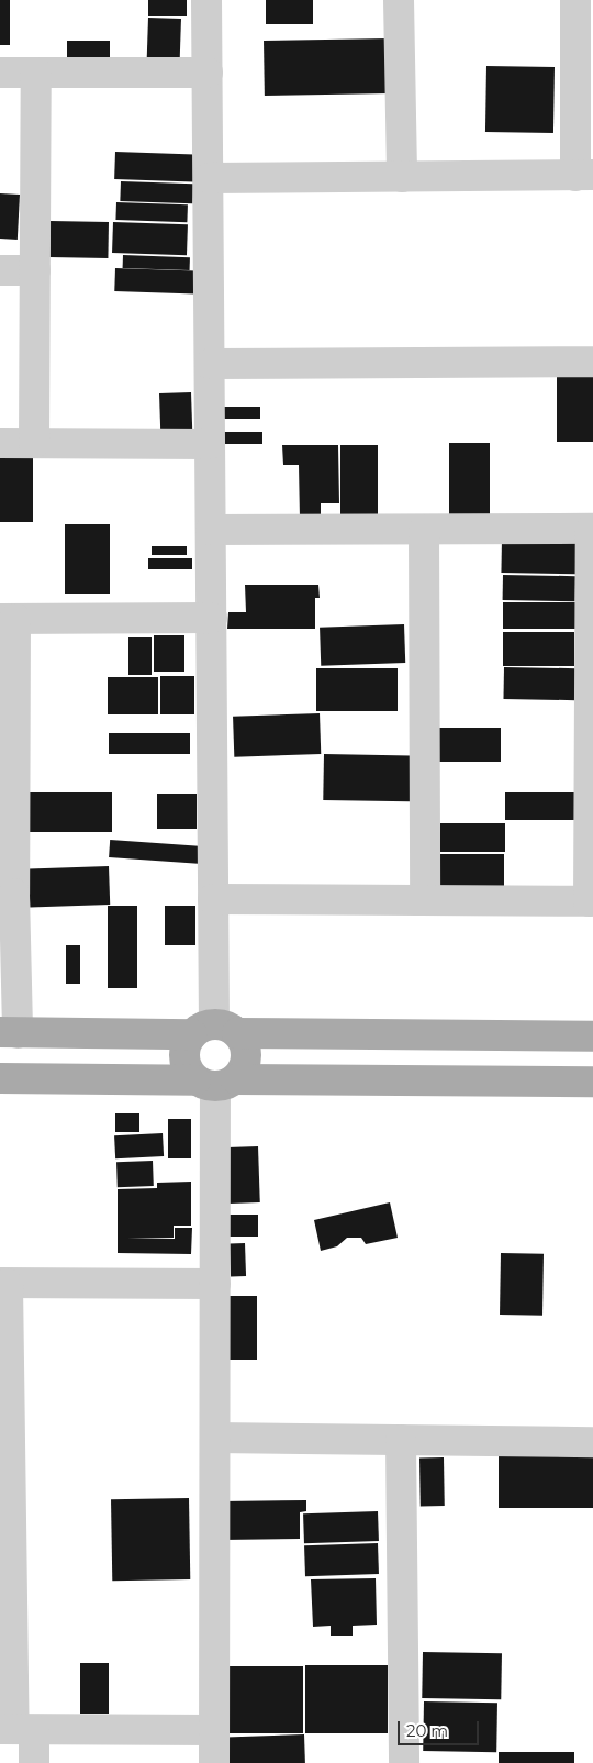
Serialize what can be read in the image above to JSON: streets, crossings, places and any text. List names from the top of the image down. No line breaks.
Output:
{"scale_bar":"20 m"}
